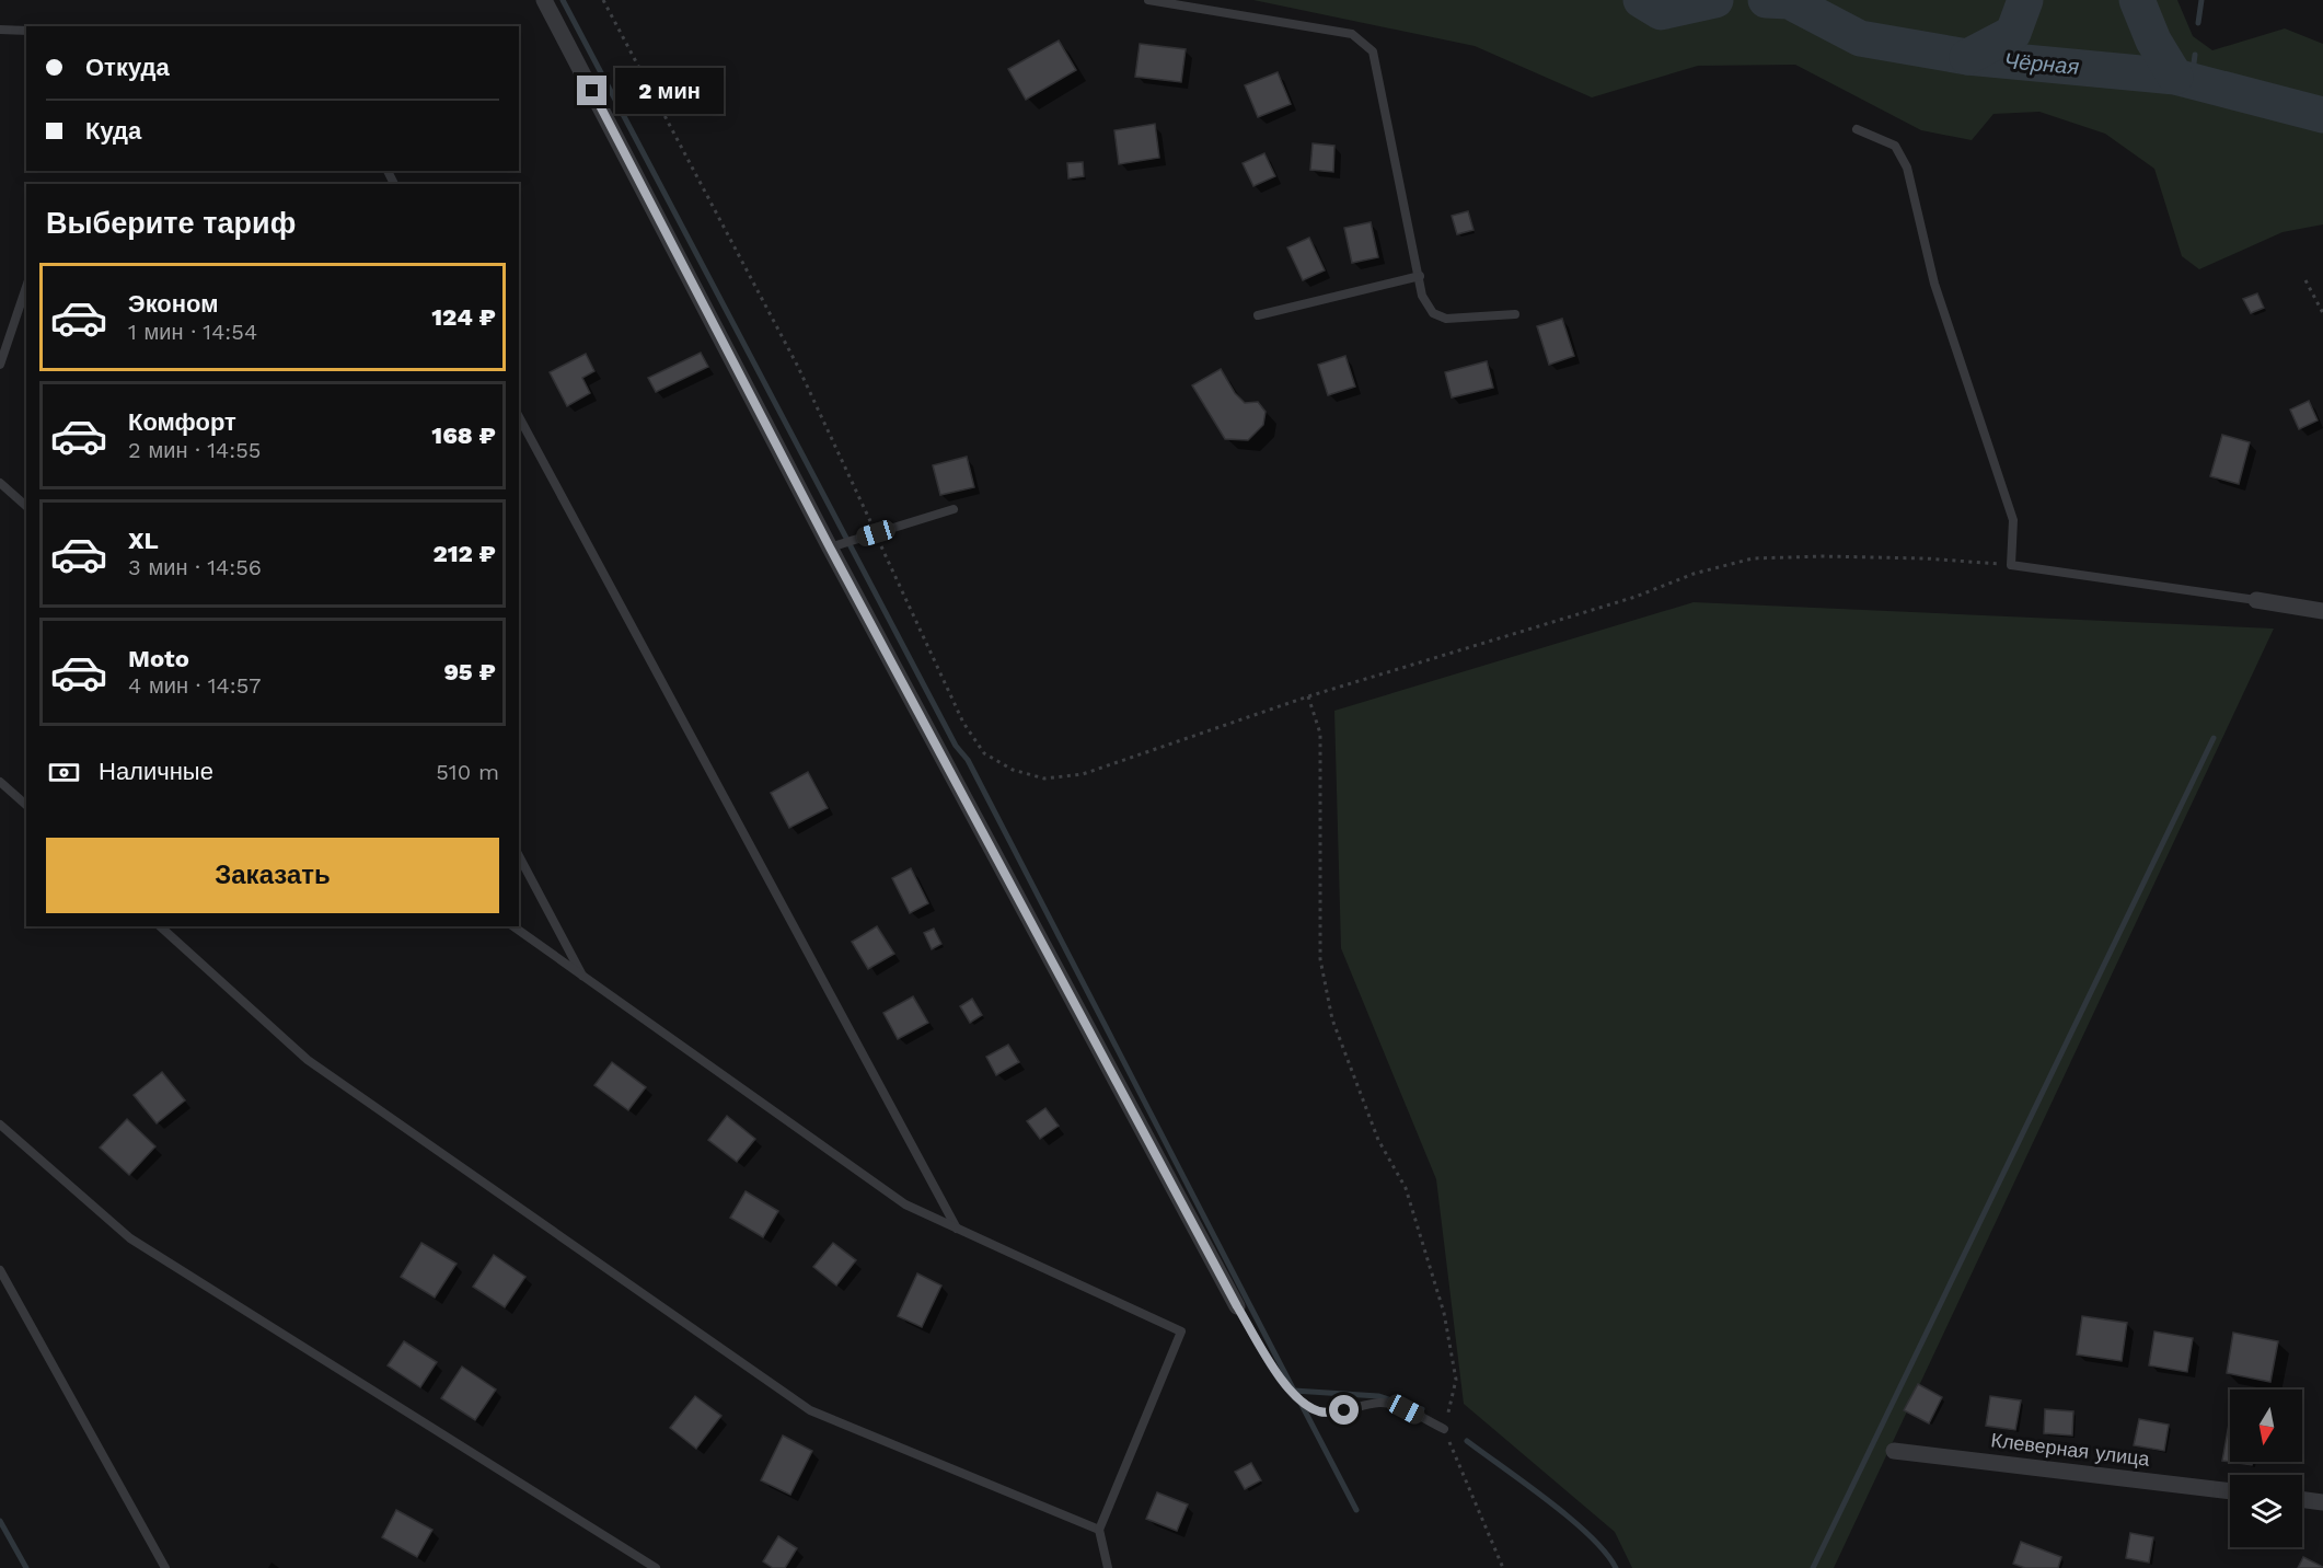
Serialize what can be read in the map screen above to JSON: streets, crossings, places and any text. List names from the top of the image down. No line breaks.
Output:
{"streets":{"street":["Клеверная улица"]},"water":["Чёрная"],"north":"bottom","page":{"banner":["Откуда","Куда"],"bubble":"2 мин","heading":"Выберите тариф","list":[{"name":"Эконом","note":"1 мин · 14:54","value":"124 ₽"},{"name":"Комфорт","note":"2 мин · 14:55","value":"168 ₽"},{"name":"XL","note":"3 мин · 14:56","value":"212 ₽"},{"name":"Moto","note":"4 мин · 14:57","value":"95 ₽"}],"pay":["Наличные","510 m"],"buttons":"Заказать"}}
